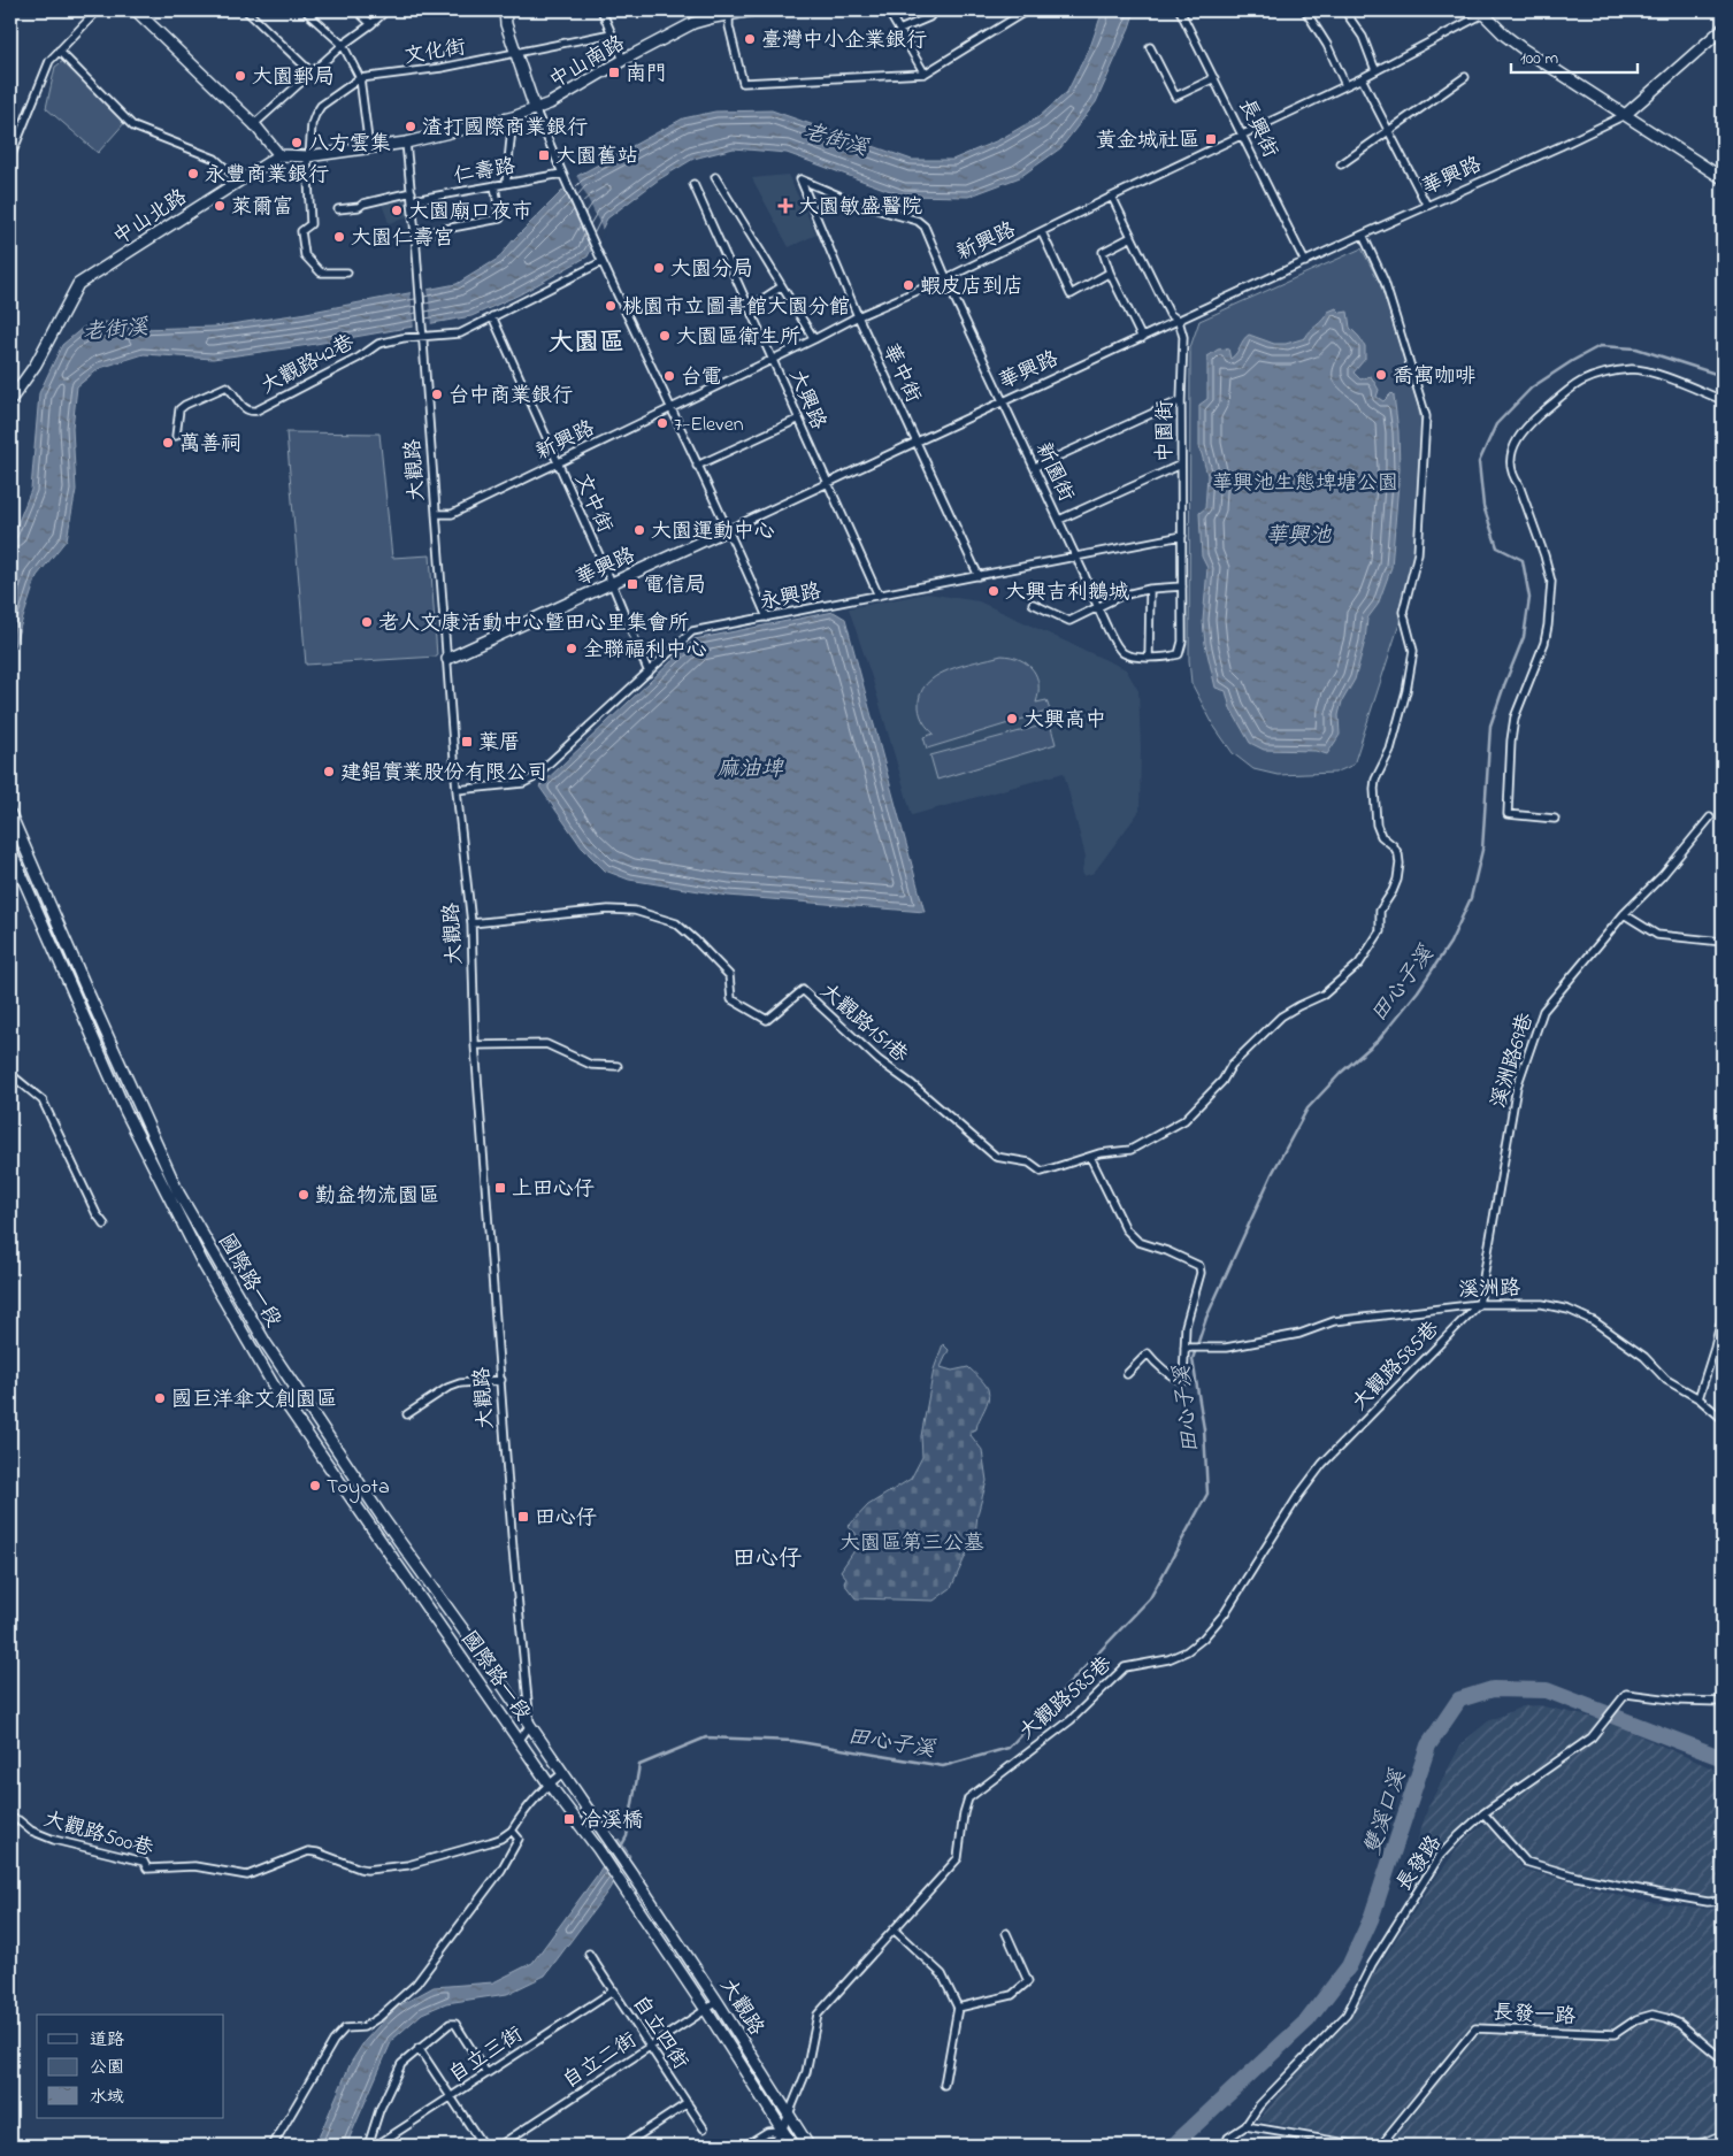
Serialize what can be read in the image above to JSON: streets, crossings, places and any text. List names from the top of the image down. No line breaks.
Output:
{"streets":{"main road":["中山南路","華興路","中山北路","大觀路","國際路一段"],"street":["文化街","長興街","仁壽路","新興路","大觀路42巷","華中街","大興路","中園街","新園街","文中街","永興路","大觀路151巷","溪洲路69巷","溪洲路","大觀路585巷","大觀路500巷","長發路","長發一路","自立四街","自立三街","自立二街"]},"crossings":[["長興街","華興路"],["長興街","新興路"],["仁壽路","大觀路"],["華興路","華中街"],["華興路","大興路"],["華興路","中園街"],["華興路","大觀路"],["華興路","新園街"],["華興路","文中街"],["新興路","華中街"],["新興路","大興路"],["新興路","中園街"],["新興路","大觀路"],["新興路","新園街"],["新興路","文中街"],["大觀路42巷","大觀路"],["華中街","新園街"],["華中街","永興路"],["大興路","永興路"],["中園街","新園街"],["中園街","永興路"],["大觀路","永興路"],["大觀路","大觀路151巷"],["大觀路","國際路一段"],["大觀路","大觀路585巷"],["大觀路","自立二街"],["新園街","永興路"],["文中街","永興路"],["溪洲路69巷","溪洲路"],["溪洲路69巷","大觀路585巷"],["溪洲路","大觀路585巷"],["自立四街","自立三街"],["自立四街","自立二街"]],"districts":["大園區","田心仔"],"water":["老街溪","華興池","麻油埤","田心子溪","雙溪口溪"],"parks":["華興池生態埤塘公園","大園區第三公墓"],"places":{"other":["臺灣中小企業銀行","大園郵局","渣打國際商業銀行","八方雲集","永豐商業銀行","萊爾富","大園廟口夜市","大園仁壽宮","大園分局","蝦皮店到店","桃園市立圖書館大園分館","大園區衛生所","喬寓咖啡","台電","台中商業銀行","7-Eleven","萬善祠","大園運動中心","大興吉利鵝城","老人文康活動中心暨田心里集會所","全聯福利中心","大興高中","建錩實業股份有限公司","勤益物流園區","國巨洋傘文創園區","Toyota"],"transit":["南門","黃金城社區","大園舊站","電信局","葉厝","上田心仔","田心仔","冾溪橋"],"health":["大園敏盛醫院"]},"legend":["道路","公園","水域"],"scale_bar":"100 m"}
